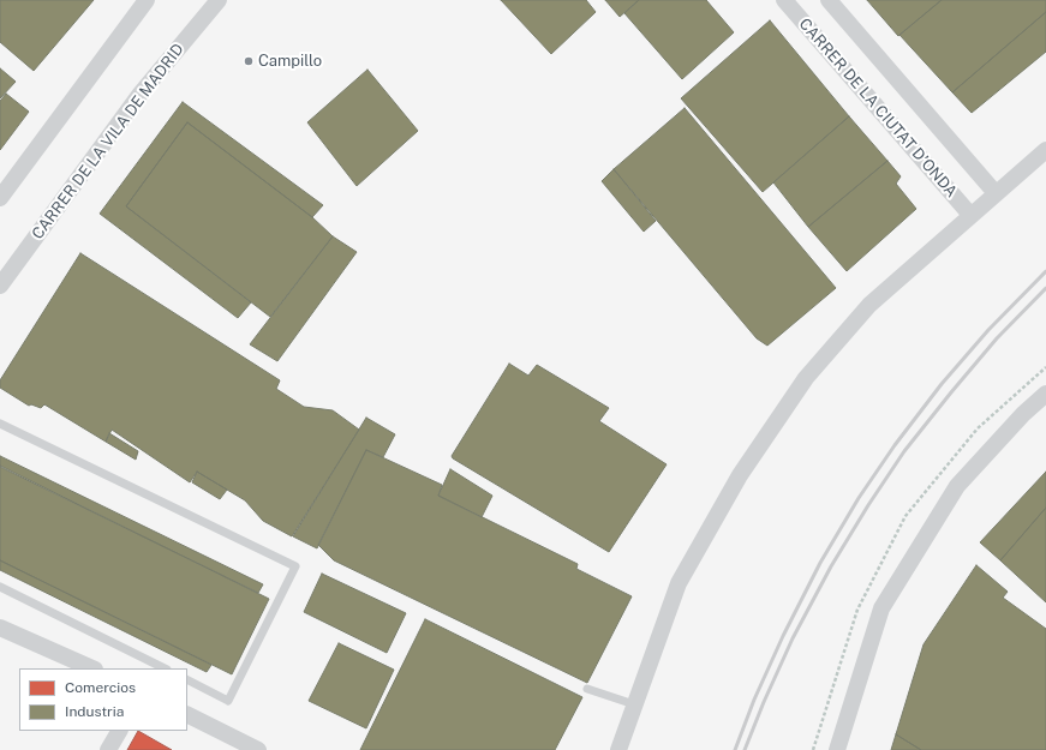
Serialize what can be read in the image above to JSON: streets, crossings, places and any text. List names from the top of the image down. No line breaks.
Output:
{"streets":{"street":["CARRER DE LA CIUTAT D’ONDA","CARRER DE LA VILA DE MADRID"]},"places":["Campillo"],"legend":["Comercios","Industria"]}
